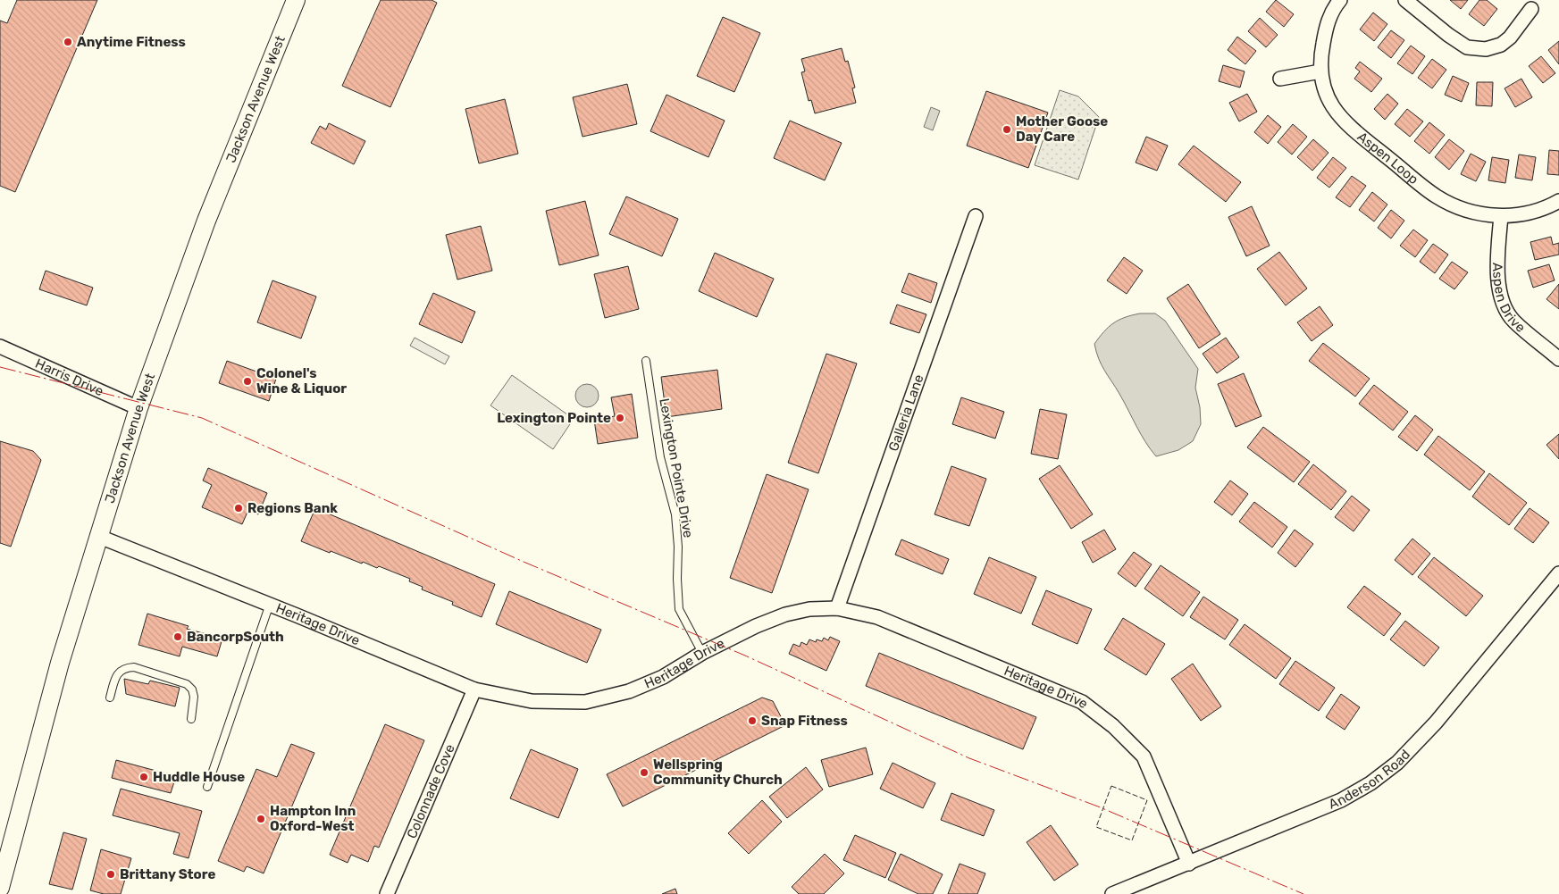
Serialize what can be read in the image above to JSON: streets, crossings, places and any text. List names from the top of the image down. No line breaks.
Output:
{"streets":{"main road":["Jackson Avenue West"],"street":["Aspen Loop","Aspen Drive","Harris Drive","Galleria Lane","Heritage Drive","Anderson Road","Colonnade Cove"],"lane":["Lexington Pointe Drive"]},"crossings":[["Jackson Avenue West","Harris Drive"],["Jackson Avenue West","Heritage Drive"],["Aspen Loop","Aspen Drive"],["Galleria Lane","Heritage Drive"],["Lexington Pointe Drive","Heritage Drive"],["Heritage Drive","Anderson Road"],["Heritage Drive","Colonnade Cove"]],"places":["Anytime Fitness","Mother Goose Day Care","Colonel's Wine & Liquor","Lexington Pointe","Regions Bank","BancorpSouth","Snap Fitness","Wellspring Community Church","Huddle House","Hampton Inn Oxford-West","Brittany Store"]}
